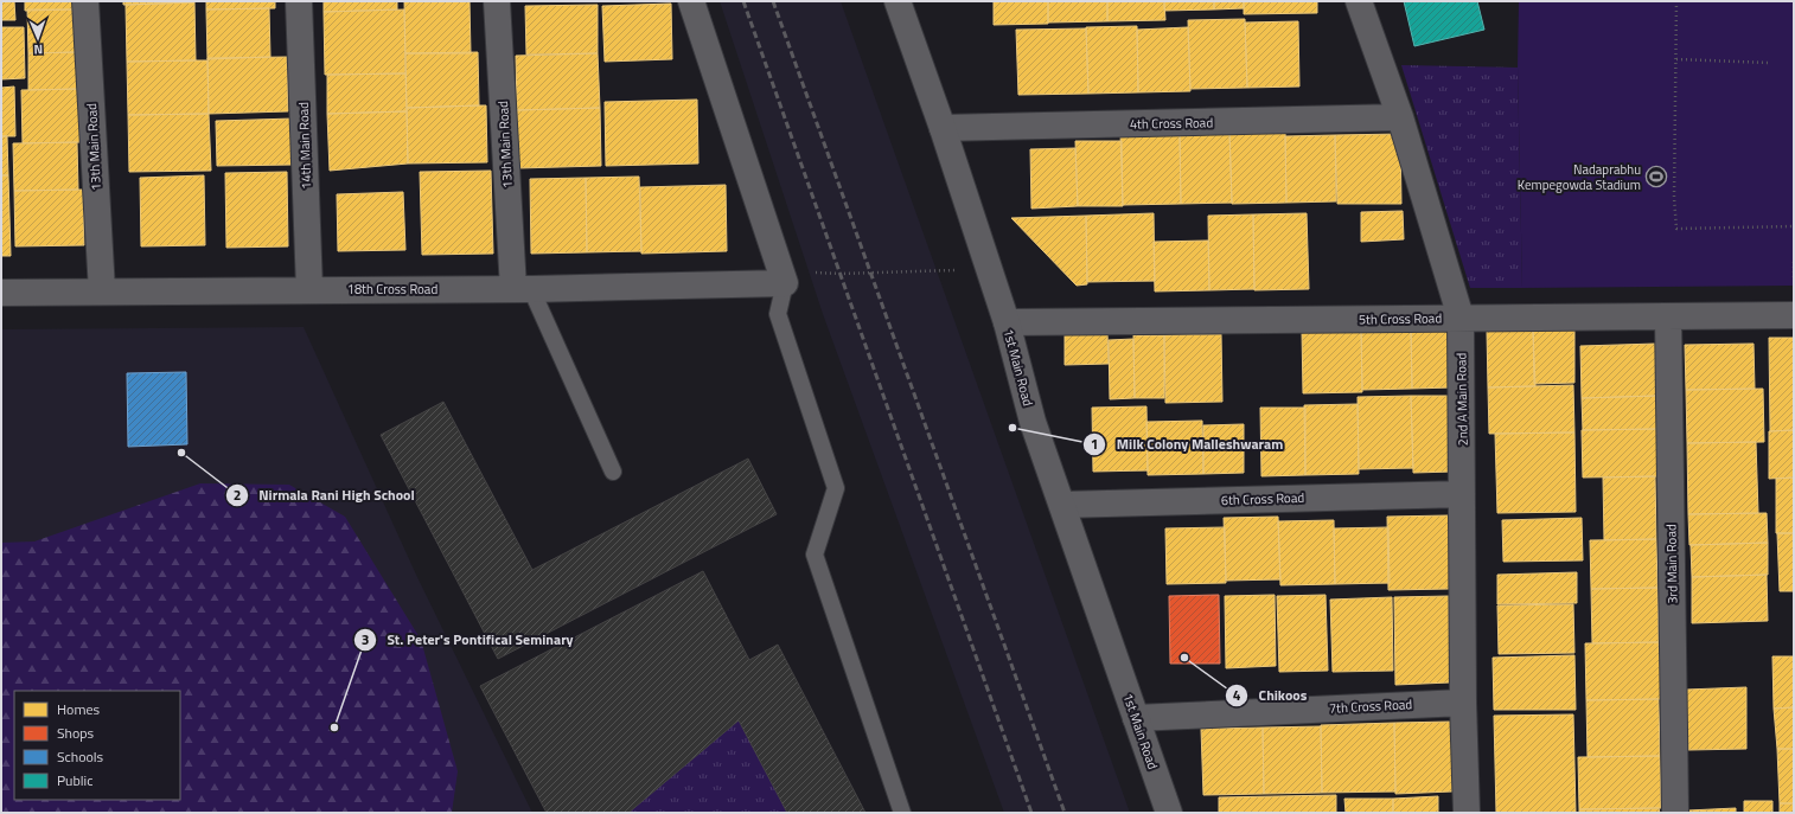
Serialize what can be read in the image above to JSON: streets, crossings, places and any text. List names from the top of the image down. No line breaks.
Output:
{"streets":{"street":["4th Cross Road","13th Main Road","14th Main Road","18th Cross Road","5th Cross Road","1st Main Road","2nd A Main Road","6th Cross Road","3rd Main Road","7th Cross Road"]},"crossings":[["4th Cross Road","1st Main Road"],["4th Cross Road","2nd A Main Road"],["13th Main Road","18th Cross Road"],["14th Main Road","18th Cross Road"],["5th Cross Road","1st Main Road"],["5th Cross Road","2nd A Main Road"],["5th Cross Road","3rd Main Road"],["1st Main Road","6th Cross Road"],["1st Main Road","7th Cross Road"],["2nd A Main Road","6th Cross Road"],["2nd A Main Road","7th Cross Road"]],"places":{"sports":["Nadaprabhu Kempegowda Stadium"],"other":["Milk Colony Malleshwaram","Nirmala Rani High School","Chikoos","St. Peter's Pontifical Seminary"]},"legend":["Homes","Shops","Schools","Public"],"north":"bottom"}
